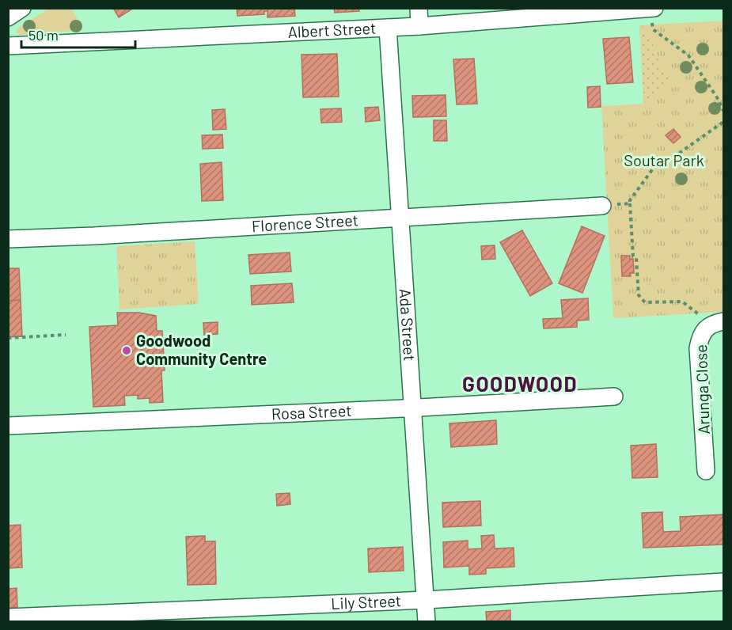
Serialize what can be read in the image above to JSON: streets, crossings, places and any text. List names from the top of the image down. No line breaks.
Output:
{"streets":{"street":["Albert Street","Florence Street","Ada Street","Arunga Close","Rosa Street","Lily Street"]},"crossings":[["Albert Street","Ada Street"],["Florence Street","Ada Street"],["Ada Street","Rosa Street"],["Ada Street","Lily Street"]],"districts":["GOODWOOD"],"parks":["Soutar Park"],"places":["Goodwood Community Centre"],"scale_bar":"50 m"}
